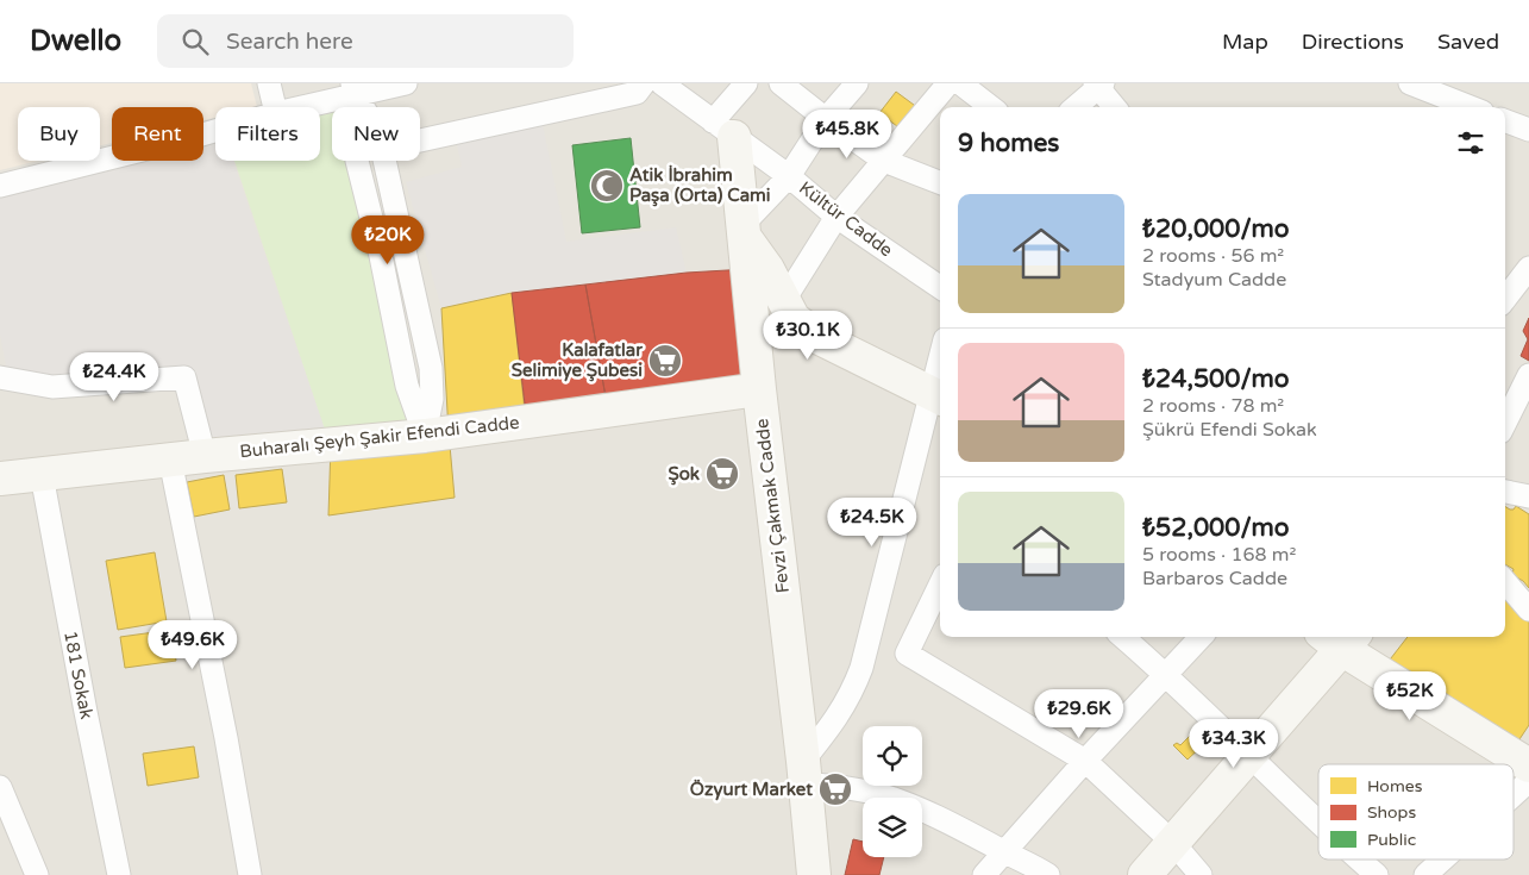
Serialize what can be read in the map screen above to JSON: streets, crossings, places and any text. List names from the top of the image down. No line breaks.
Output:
{"streets":{"street":["Kültür Cadde","Buharalı Şeyh Şakir Efendi Cadde","Fevzi Çakmak Cadde","181 Sokak"]},"crossings":[["Kültür Cadde","Fevzi Çakmak Cadde"],["Buharalı Şeyh Şakir Efendi Cadde","Fevzi Çakmak Cadde"],["Buharalı Şeyh Şakir Efendi Cadde","181 Sokak"]],"places":{"mosque":["Atik İbrahim Paşa (Orta) Cami"],"supermarket":["Kalafatlar Selimiye Şubesi","Şok","Özyurt Market"]},"legend":["Homes","Shops","Public"],"page":{"header":"Dwello","search":"Search here","nav":["Map","Directions","Saved"],"chip":["Buy","Rent","Filters","New"],"heading":"9 homes","price":["₺45.8K","₺20K","₺30.1K","₺24.4K","₺24.5K","₺49.6K","₺52K","₺29.6K","₺34.3K"],"list":[{"name":"₺20,000/mo","note":"2 rooms · 56 m² · Stadyum Cadde"},{"name":"₺24,500/mo","note":"2 rooms · 78 m² · Şükrü Efendi Sokak"},{"name":"₺52,000/mo","note":"5 rooms · 168 m² · Barbaros Cadde"}]}}
